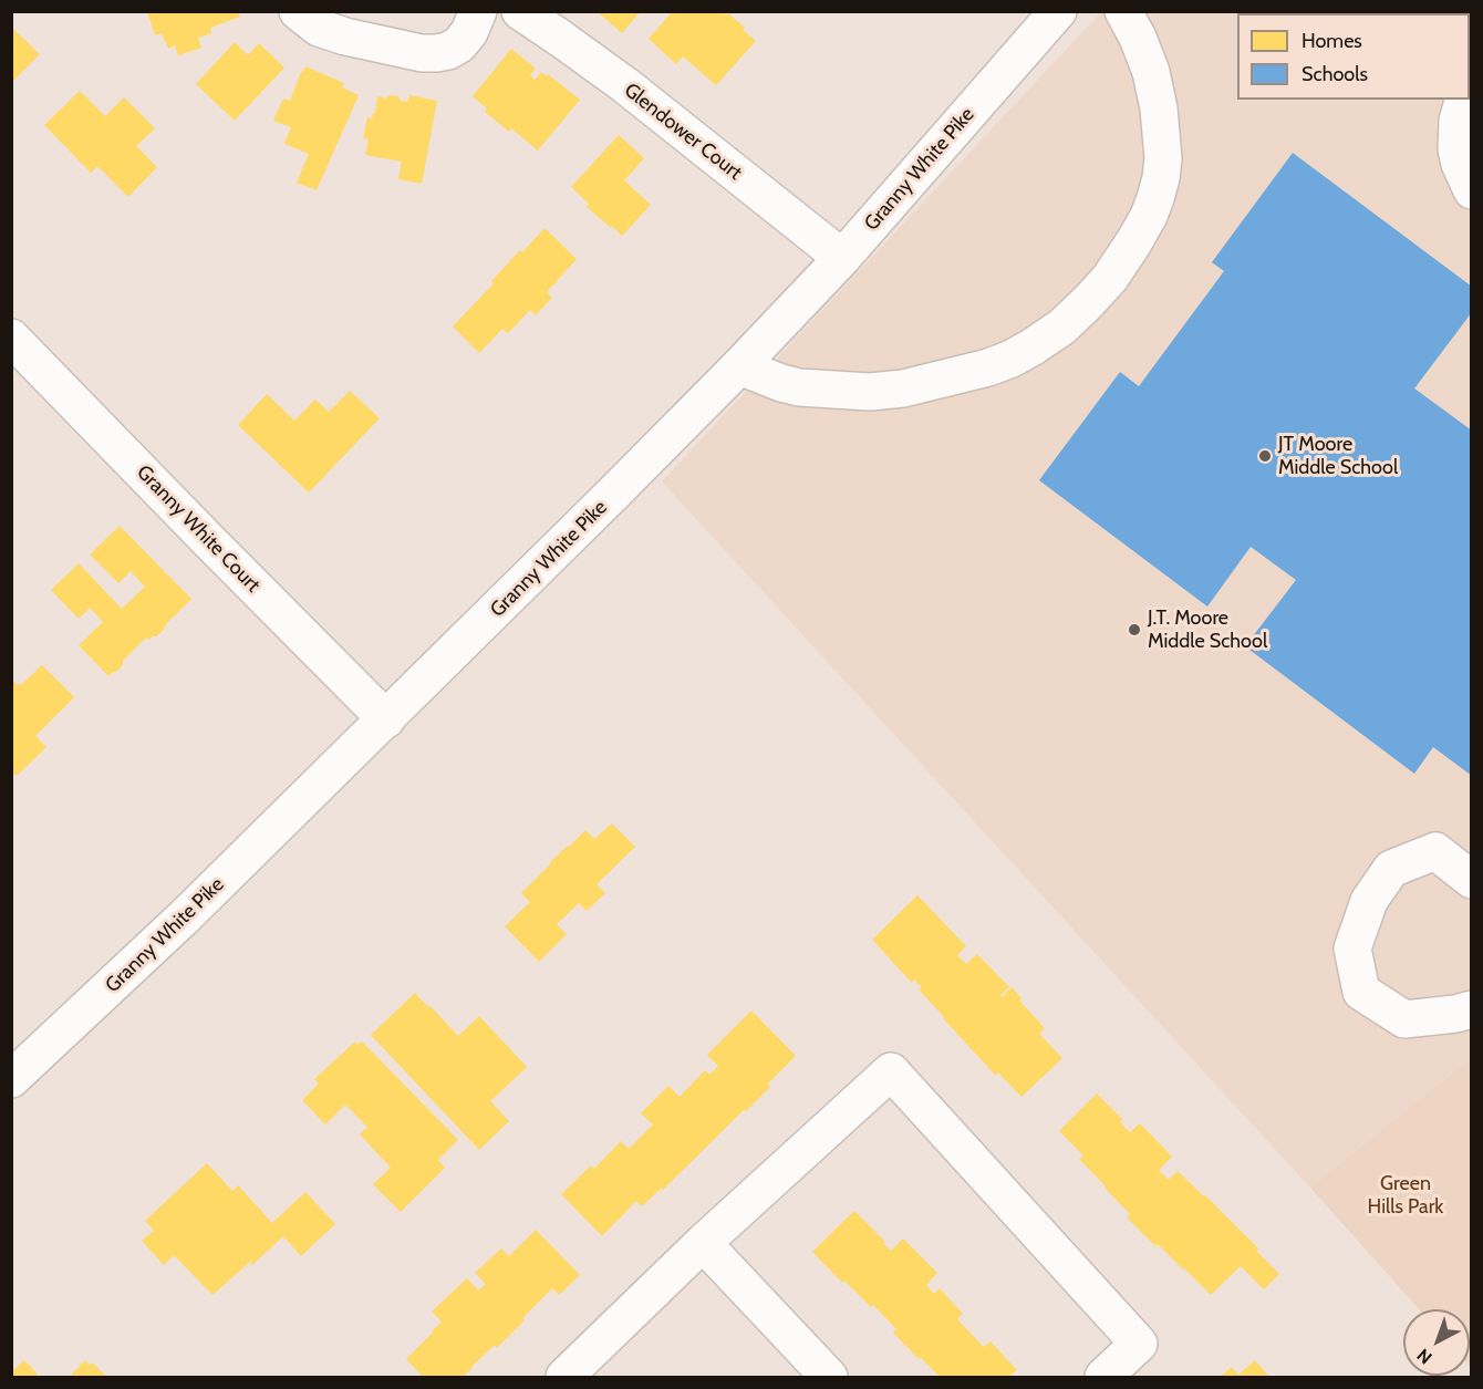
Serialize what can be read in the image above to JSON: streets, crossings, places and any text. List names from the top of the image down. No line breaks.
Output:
{"streets":{"street":["Glendower Court","Granny White Pike","Granny White Court"]},"crossings":[["Glendower Court","Granny White Pike"],["Granny White Pike","Granny White Court"]],"parks":["Green Hills Park"],"places":["JT Moore Middle School","J.T. Moore Middle School"],"legend":["Homes","Schools"],"north":"bottom left"}
